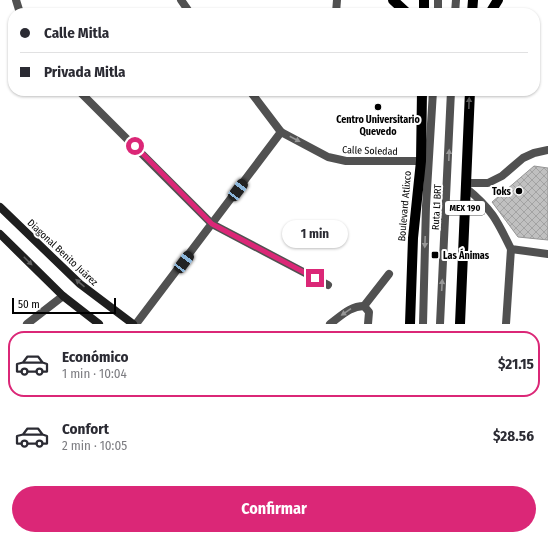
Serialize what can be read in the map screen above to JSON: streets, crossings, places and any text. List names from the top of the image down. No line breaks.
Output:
{"streets":{"main road":["Boulevard Atlixco","MEX 190","Diagonal Benito Juárez"],"street":["Calle Soledad","Ruta L1 BRT"]},"crossings":[["Calle Soledad","Boulevard Atlixco"]],"one_way":["Calle Soledad"],"places":{"other":["Centro Universitario Quevedo","Toks"],"transit":["Las Ánimas"]},"scale_bar":"50 m","page":{"banner":["Calle Mitla","Privada Mitla"],"bubble":"1 min","scale":"50 m","list":[{"name":"Económico","note":"1 min · 10:04","value":"$21.15"},{"name":"Confort","note":"2 min · 10:05","value":"$28.56"}],"buttons":"Confirmar"}}
